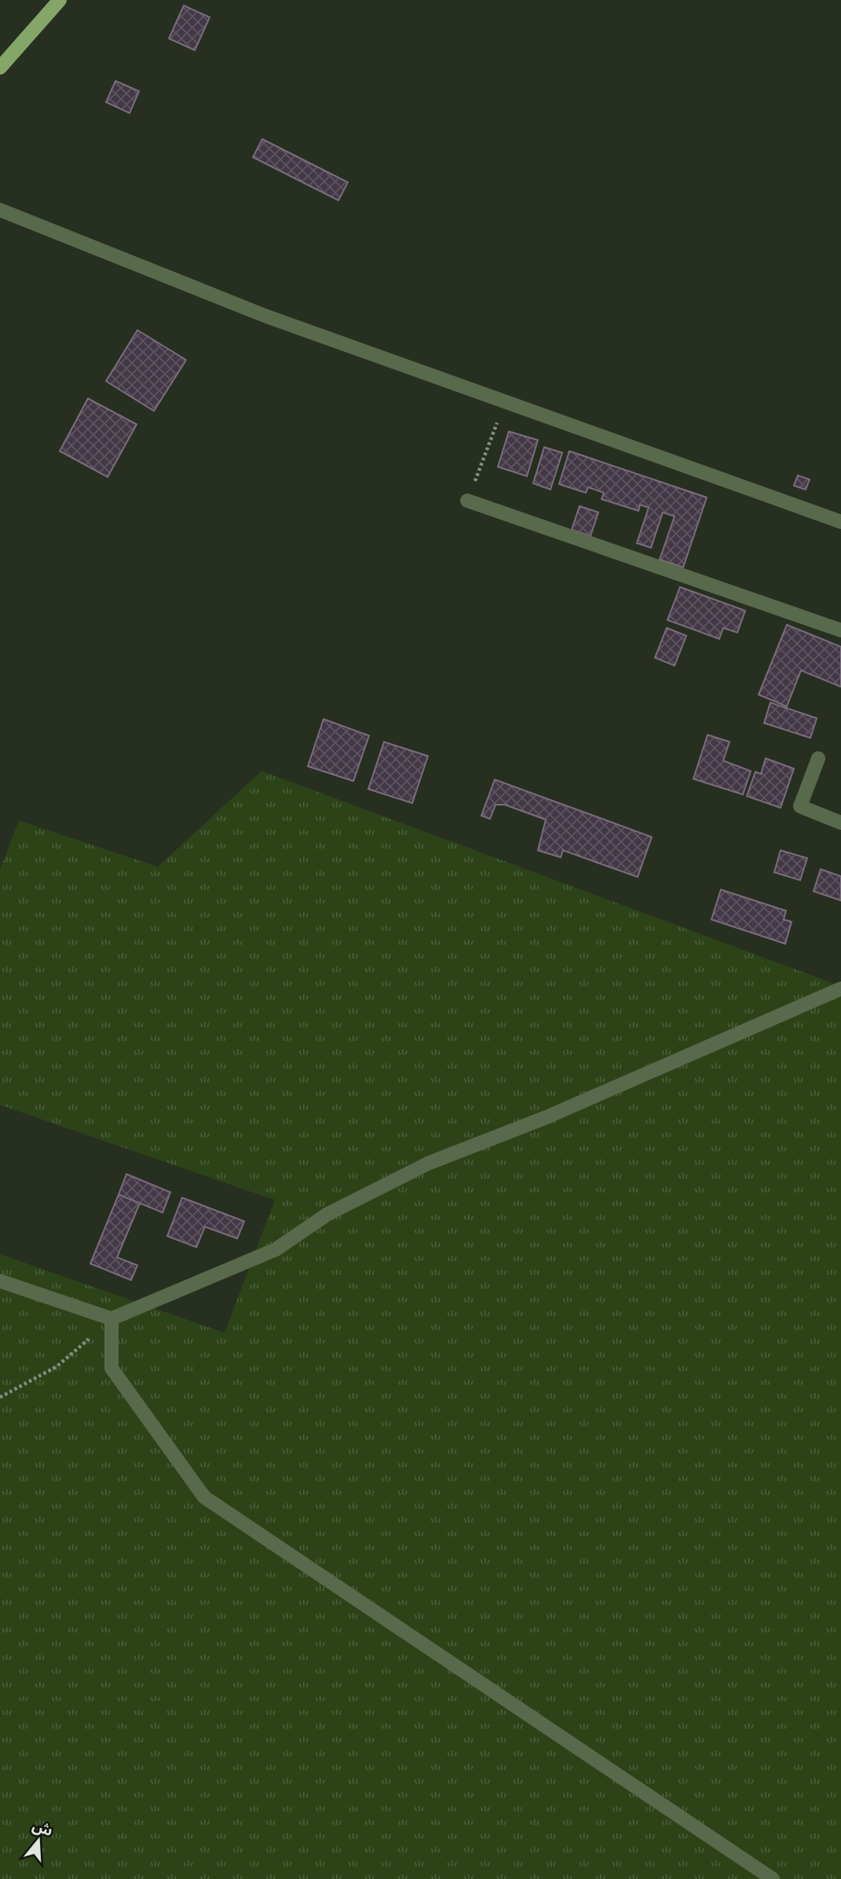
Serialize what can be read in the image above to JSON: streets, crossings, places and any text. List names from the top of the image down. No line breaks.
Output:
{"north":"top"}
